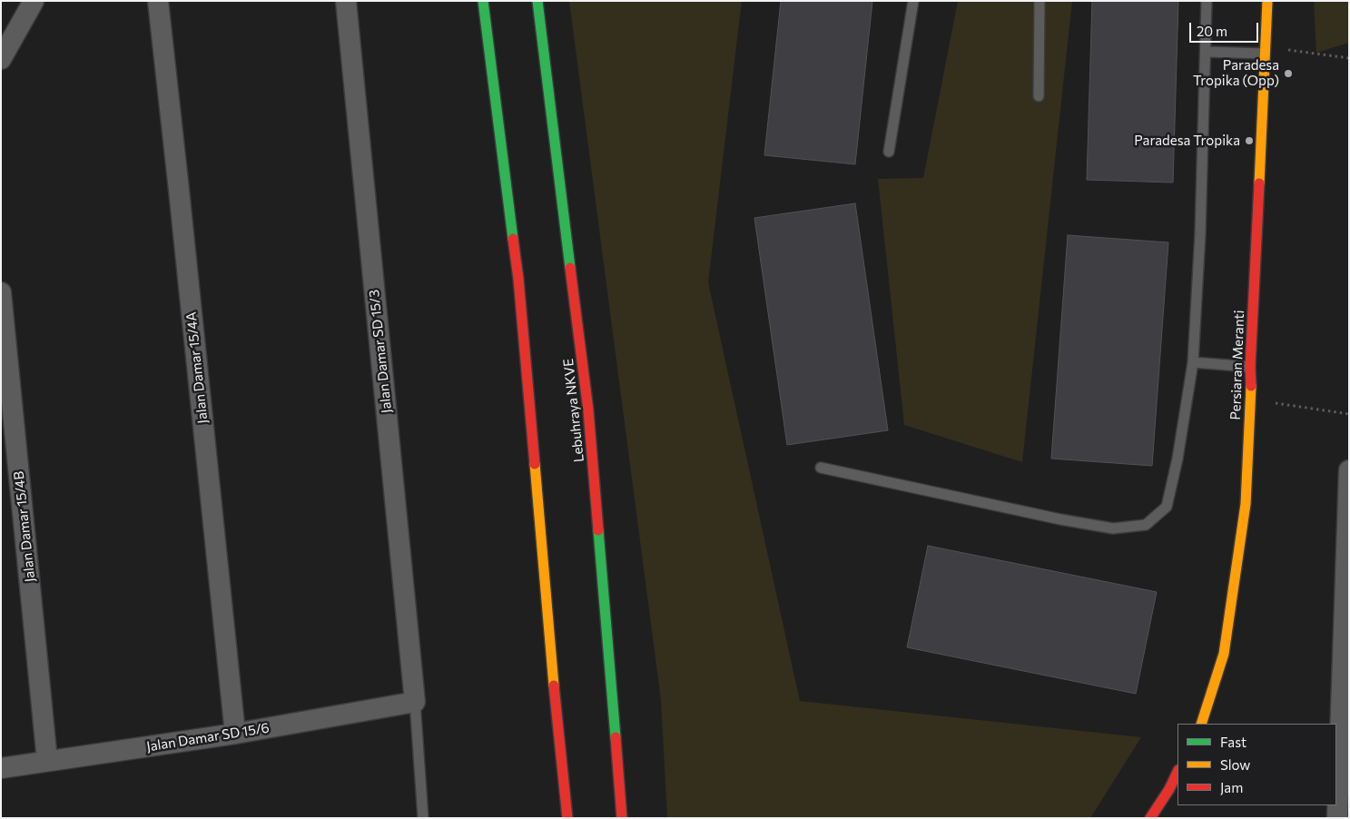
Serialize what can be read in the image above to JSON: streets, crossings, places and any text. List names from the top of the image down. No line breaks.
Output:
{"streets":{"main road":["Persiaran Meranti","Lebuhraya NKVE"],"street":["Jalan Damar SD 15/3","Jalan Damar 15/4A","Jalan Damar 15/4B","Jalan Damar SD 15/6"]},"crossings":[["Jalan Damar SD 15/3","Jalan Damar SD 15/6"],["Jalan Damar 15/4A","Jalan Damar SD 15/6"],["Jalan Damar 15/4B","Jalan Damar SD 15/6"]],"places":["Paradesa Tropika (Opp)","Paradesa Tropika"],"legend":["Fast","Slow","Jam"],"scale_bar":"20 m"}
